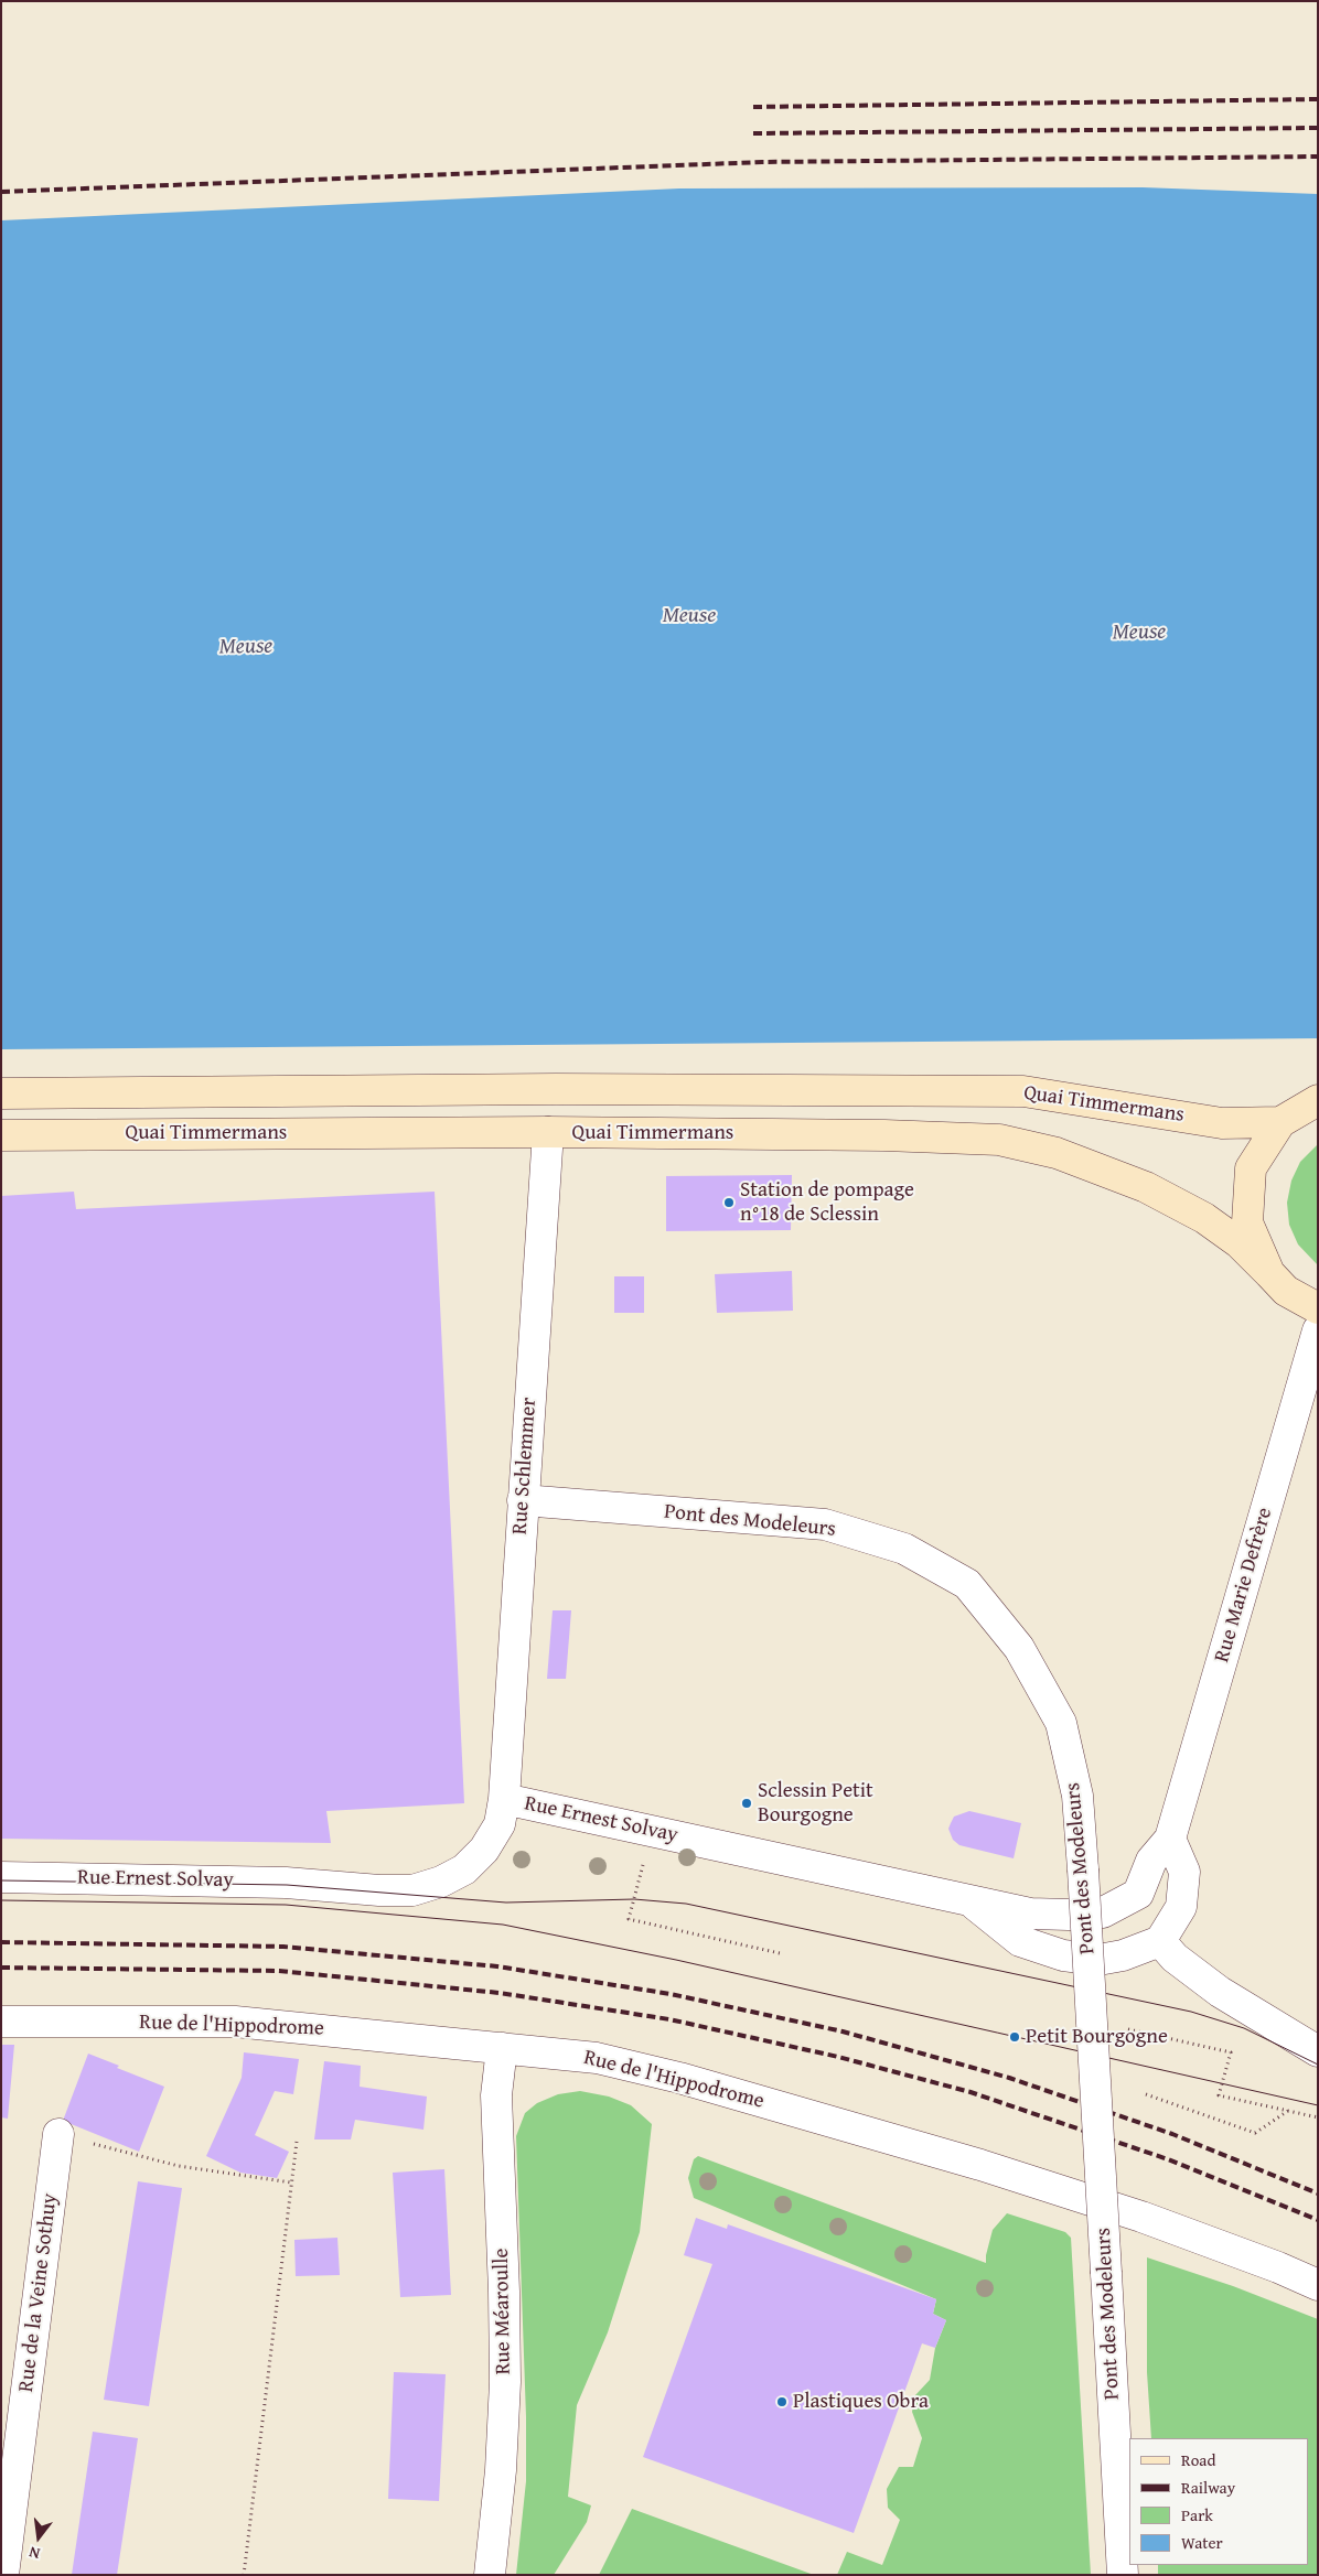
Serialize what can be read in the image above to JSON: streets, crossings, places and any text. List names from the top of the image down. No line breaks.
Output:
{"streets":{"main road":["Quai Timmermans"],"street":["Rue Schlemmer","Pont des Modeleurs","Rue Marie Defrère","Rue Ernest Solvay","Rue de l'Hippodrome","Rue de la Veine Sothuy","Rue Méaroulle"]},"crossings":[["Quai Timmermans","Rue Schlemmer"],["Rue Schlemmer","Pont des Modeleurs"],["Rue Schlemmer","Rue Ernest Solvay"],["Rue Marie Defrère","Rue Ernest Solvay"],["Rue de l'Hippodrome","Rue Méaroulle"]],"water":["Meuse"],"places":["Station de pompage n°18 de Sclessin","Sclessin Petit Bourgogne","Petit Bourgogne","Plastiques Obra"],"legend":["Road","Railway","Park","Water"],"north":"bottom"}
